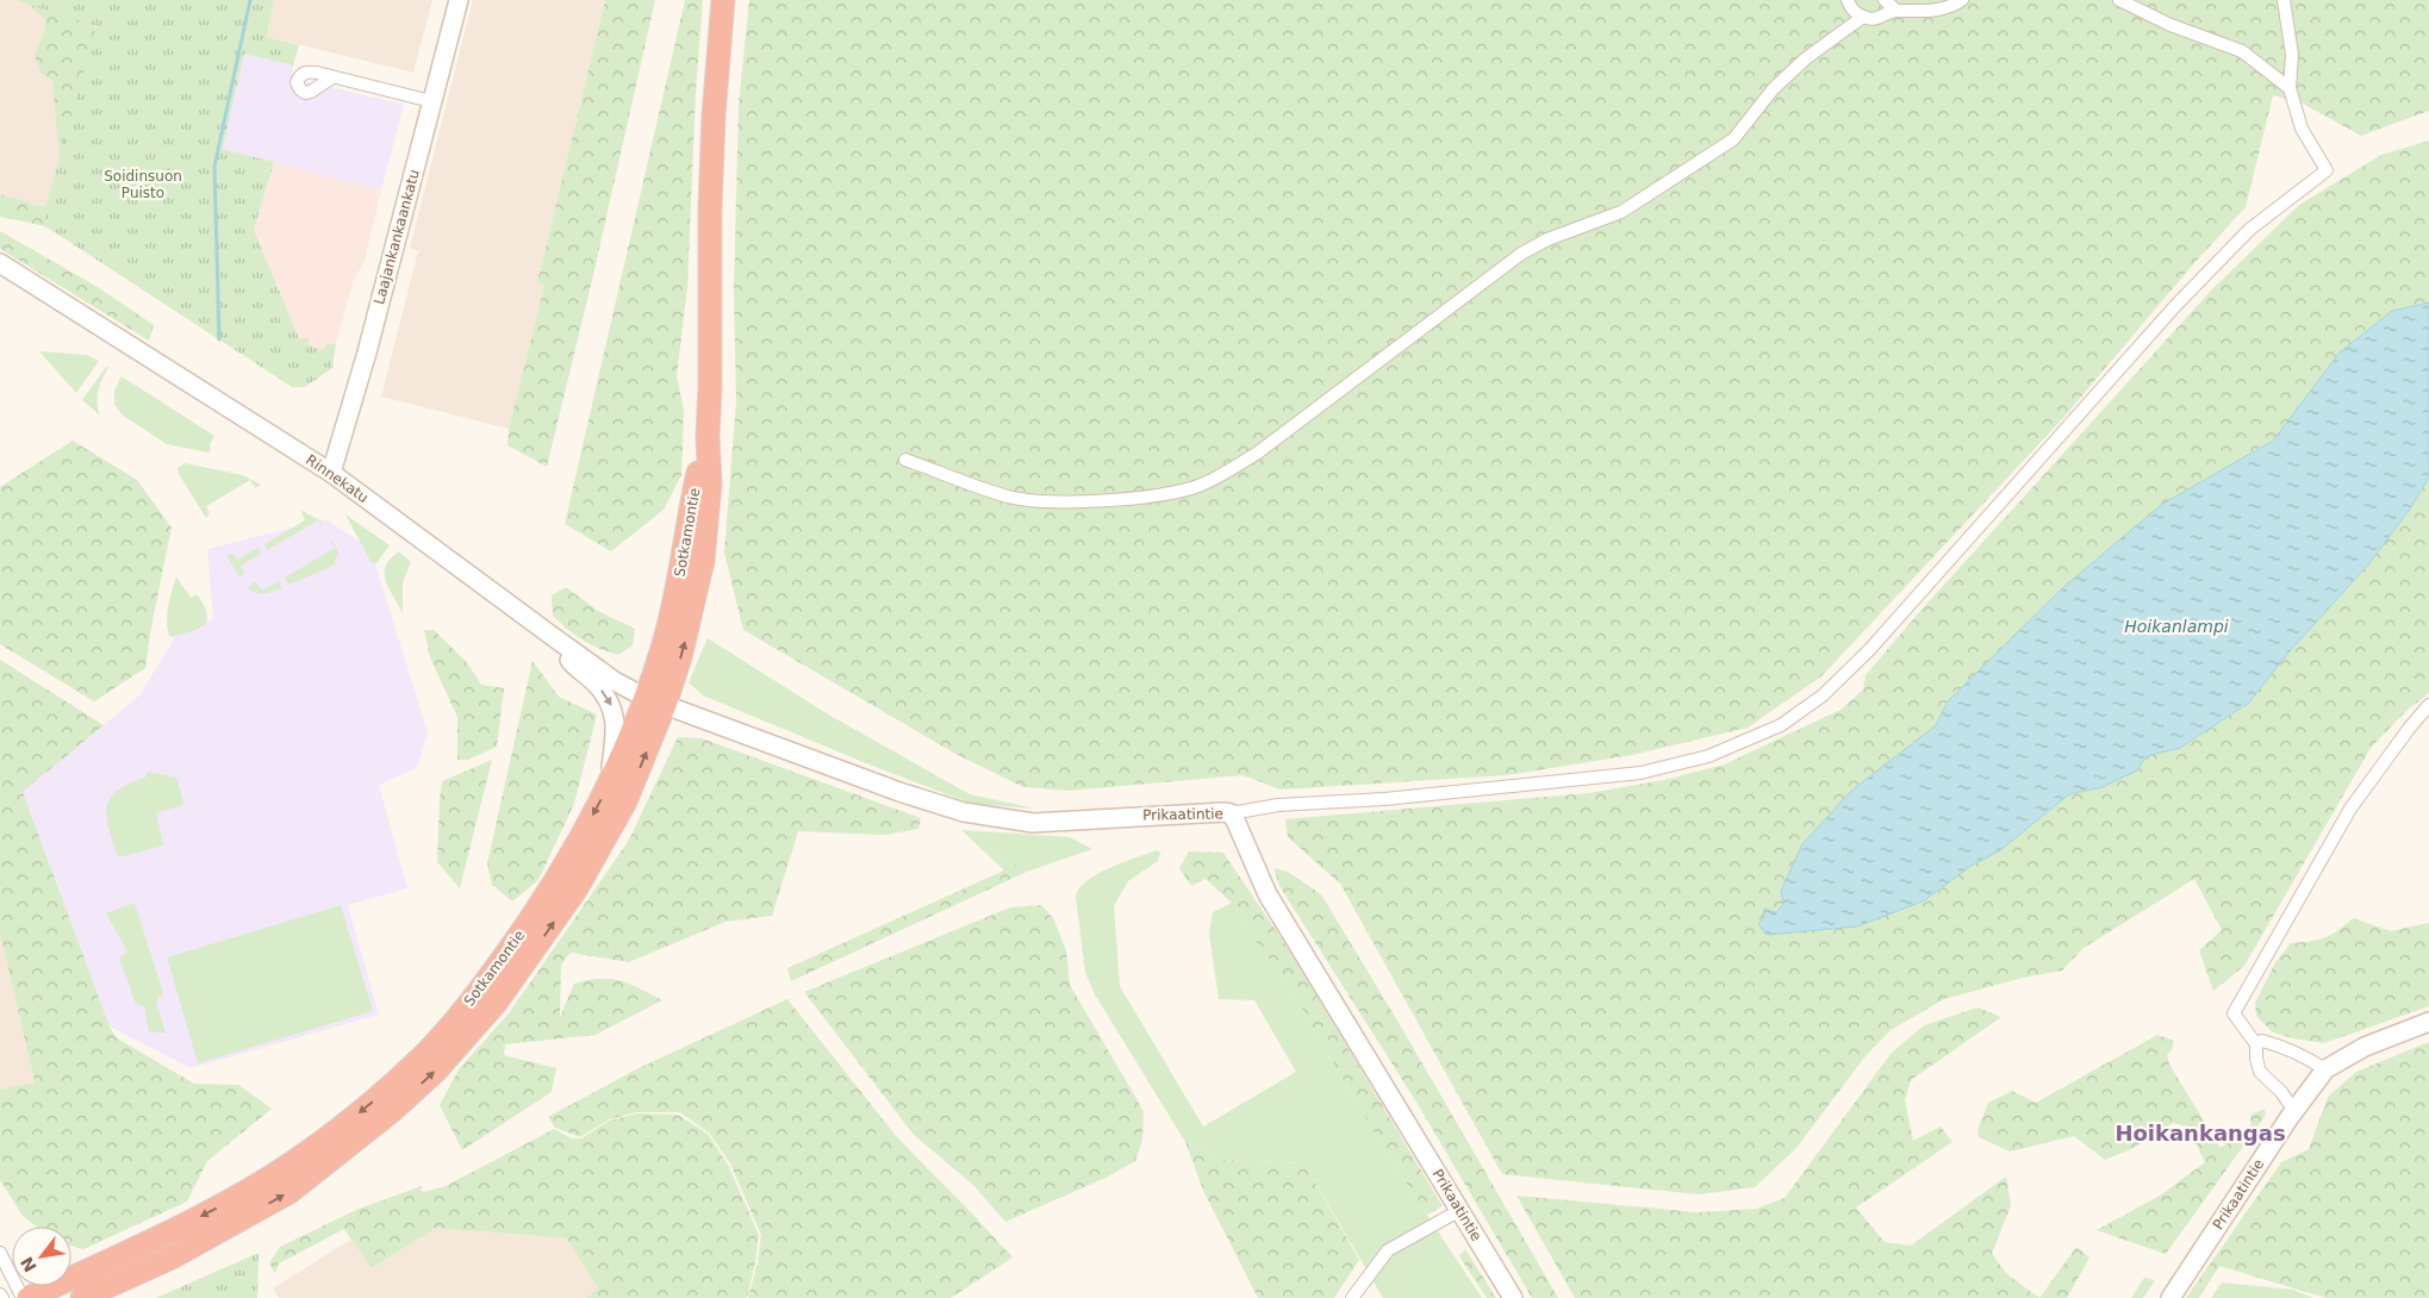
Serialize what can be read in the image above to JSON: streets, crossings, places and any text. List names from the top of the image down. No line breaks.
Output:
{"streets":{"highway":["Sotkamontie"],"street":["Laajankankaankatu","Rinnekatu","Prikaatintie"]},"crossings":[["Laajankankaankatu","Rinnekatu"],["Rinnekatu","Sotkamontie"],["Rinnekatu","Prikaatintie"],["Sotkamontie","Prikaatintie"]],"districts":["Hoikankangas"],"water":["Hoikanlampi"],"parks":["Soidinsuon Puisto"],"north":"bottom left"}
